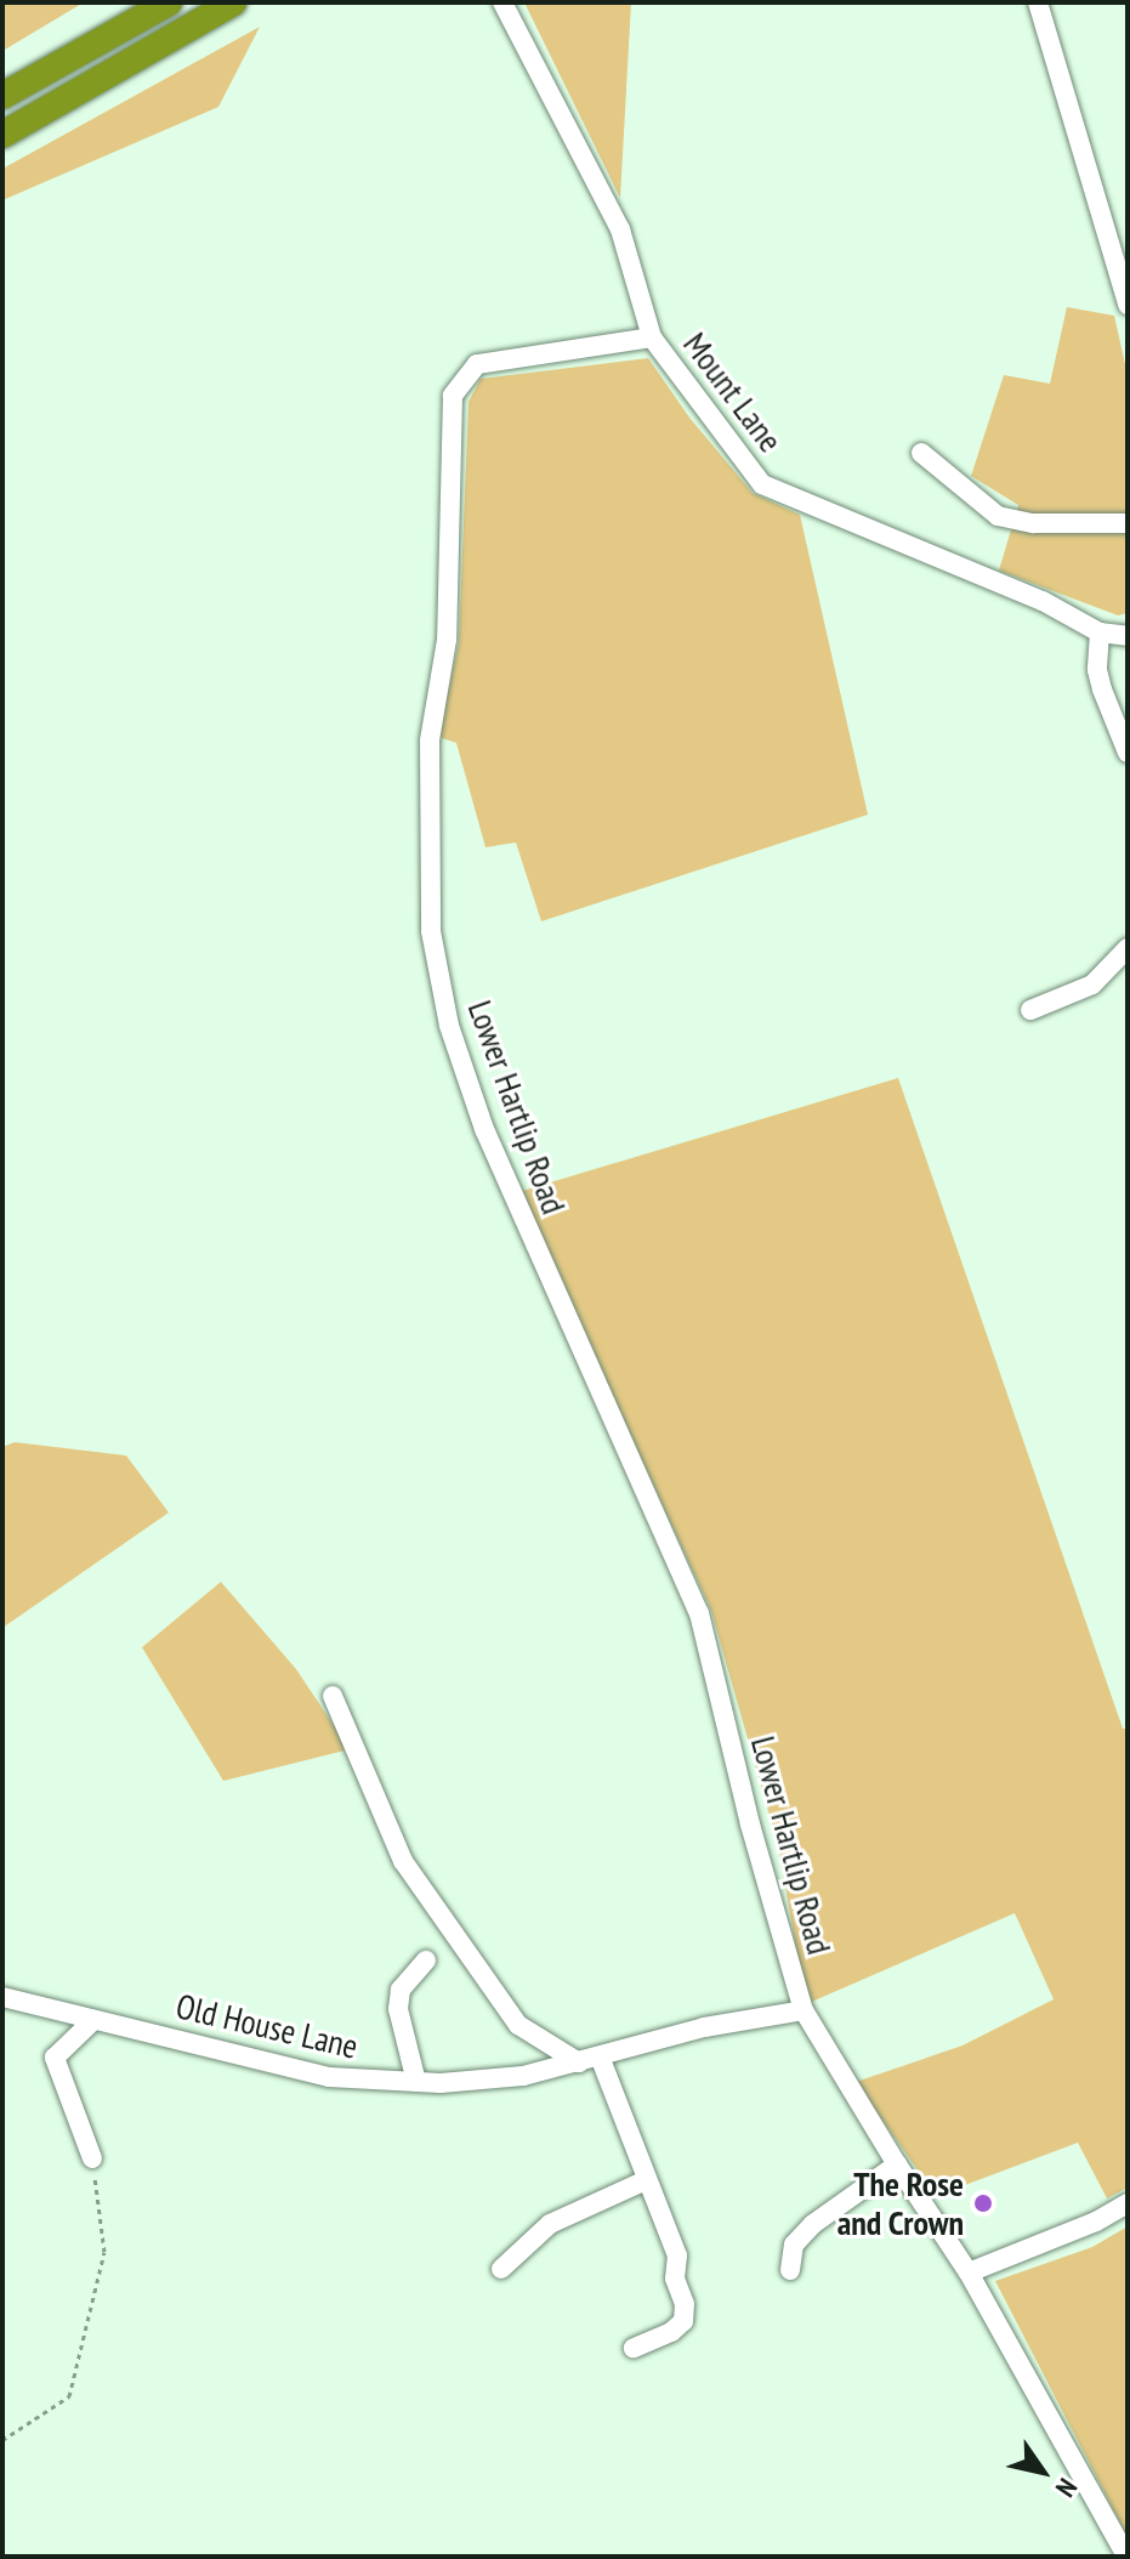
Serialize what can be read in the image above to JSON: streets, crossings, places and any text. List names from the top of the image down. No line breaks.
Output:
{"streets":{"street":["Mount Lane","Lower Hartlip Road","Old House Lane"]},"crossings":[["Mount Lane","Lower Hartlip Road"],["Lower Hartlip Road","Old House Lane"]],"places":["The Rose and Crown"],"north":"bottom right"}
